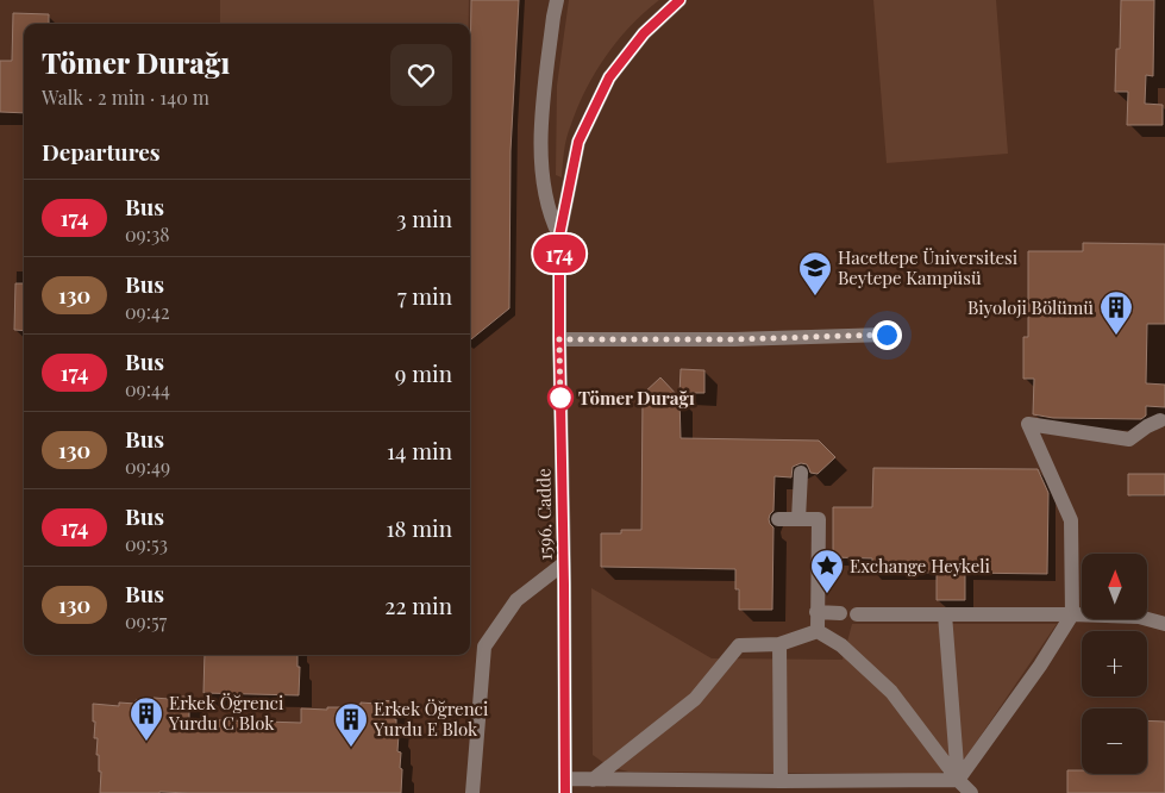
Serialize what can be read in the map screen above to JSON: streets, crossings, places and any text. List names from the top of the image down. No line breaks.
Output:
{"streets":{"street":["1596. Cadde"]},"places":{"school or university":["Hacettepe Üniversitesi Beytepe Kampüsü"],"building":["Biyoloji Bölümü","Erkek Öğrenci Yurdu C Blok","Erkek Öğrenci Yurdu E Blok"],"other":["Tömer Durağı"],"place":["Exchange Heykeli"]},"lines":["bus line 174"],"north":"top","page":{"on_map":"174","heading":[["Tömer Durağı","Walk · 2 min · 140 m"],"Departures"],"list":[{"mark":"174","name":"Bus","note":"09:38","value":"3 min"},{"mark":"130","name":"Bus","note":"09:42","value":"7 min"},{"mark":"174","name":"Bus","note":"09:44","value":"9 min"},{"mark":"130","name":"Bus","note":"09:49","value":"14 min"},{"mark":"174","name":"Bus","note":"09:53","value":"18 min"},{"mark":"130","name":"Bus","note":"09:57","value":"22 min"}],"map_buttons":["+","−"]}}
